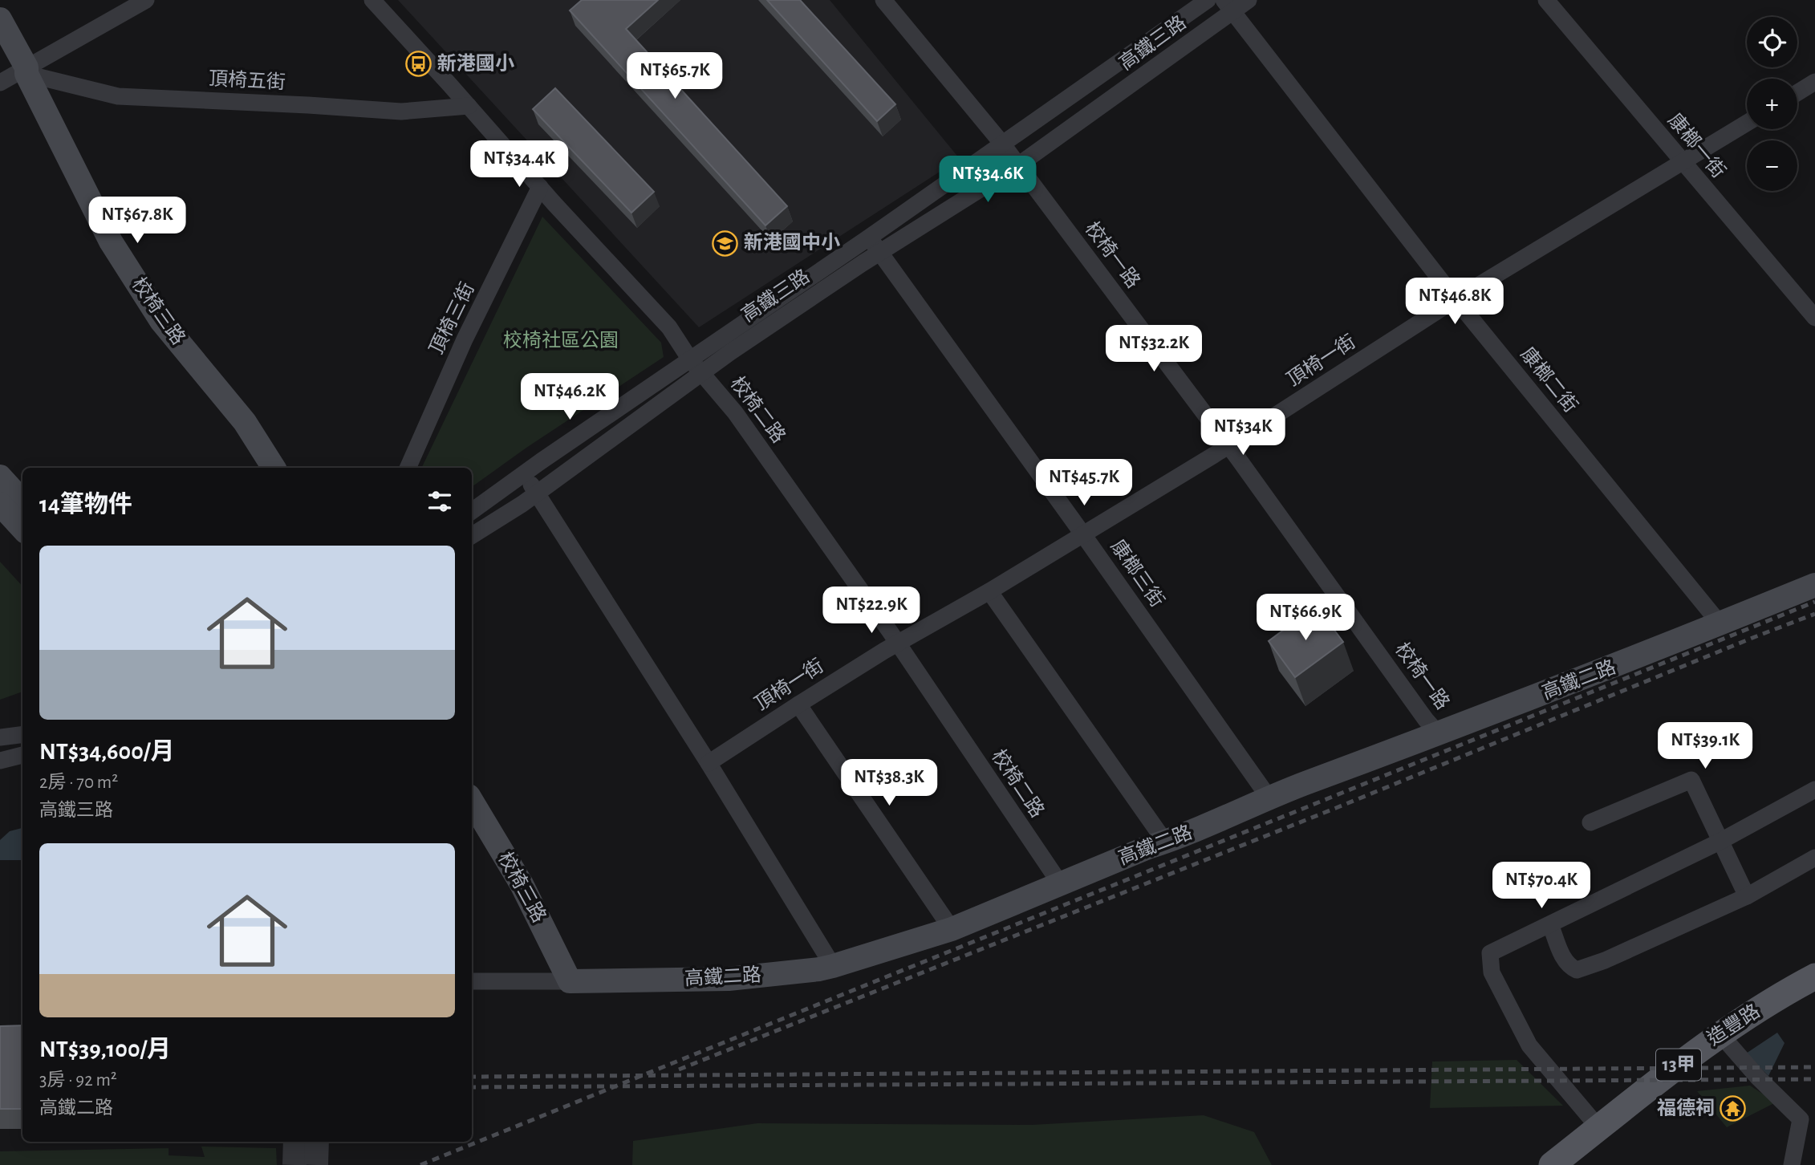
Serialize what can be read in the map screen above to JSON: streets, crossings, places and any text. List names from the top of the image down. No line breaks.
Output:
{"streets":{"main road":["造豐路","13甲"],"street":["高鐵三路","頂椅五街","康榔一街","校椅一路","校椅三路","頂椅三街","頂椅一街","康榔二街","校椅二路","康榔三街","高鐵二路"]},"crossings":[["高鐵三路","校椅一路"],["高鐵三路","康榔二街"],["高鐵三路","校椅二路"],["高鐵三路","康榔三街"],["頂椅五街","校椅三路"],["頂椅五街","校椅二路"],["康榔一街","頂椅一街"],["校椅一路","頂椅一街"],["校椅一路","高鐵二路"],["校椅三路","高鐵二路"],["頂椅三街","校椅二路"],["頂椅一街","康榔二街"],["頂椅一街","校椅二路"],["頂椅一街","康榔三街"],["康榔二街","高鐵二路"],["校椅二路","高鐵二路"],["康榔三街","高鐵二路"]],"parks":["校椅社區公園"],"places":{"bus stop":["新港國小"],"school or university":["新港國中小"],"temple":["福德祠"]},"page":{"map_buttons":["+","−"],"price":["NT$65.7K","NT$34.4K","NT$34.6K","NT$67.8K","NT$46.8K","NT$32.2K","NT$46.2K","NT$34K","NT$45.7K","NT$22.9K","NT$66.9K","NT$39.1K","NT$38.3K","NT$70.4K"],"heading":"14筆物件","list":[{"name":"NT$34,600/月","note":"2房 · 70 m² · 高鐵三路"},{"name":"NT$39,100/月","note":"3房 · 92 m² · 高鐵二路"}]}}
